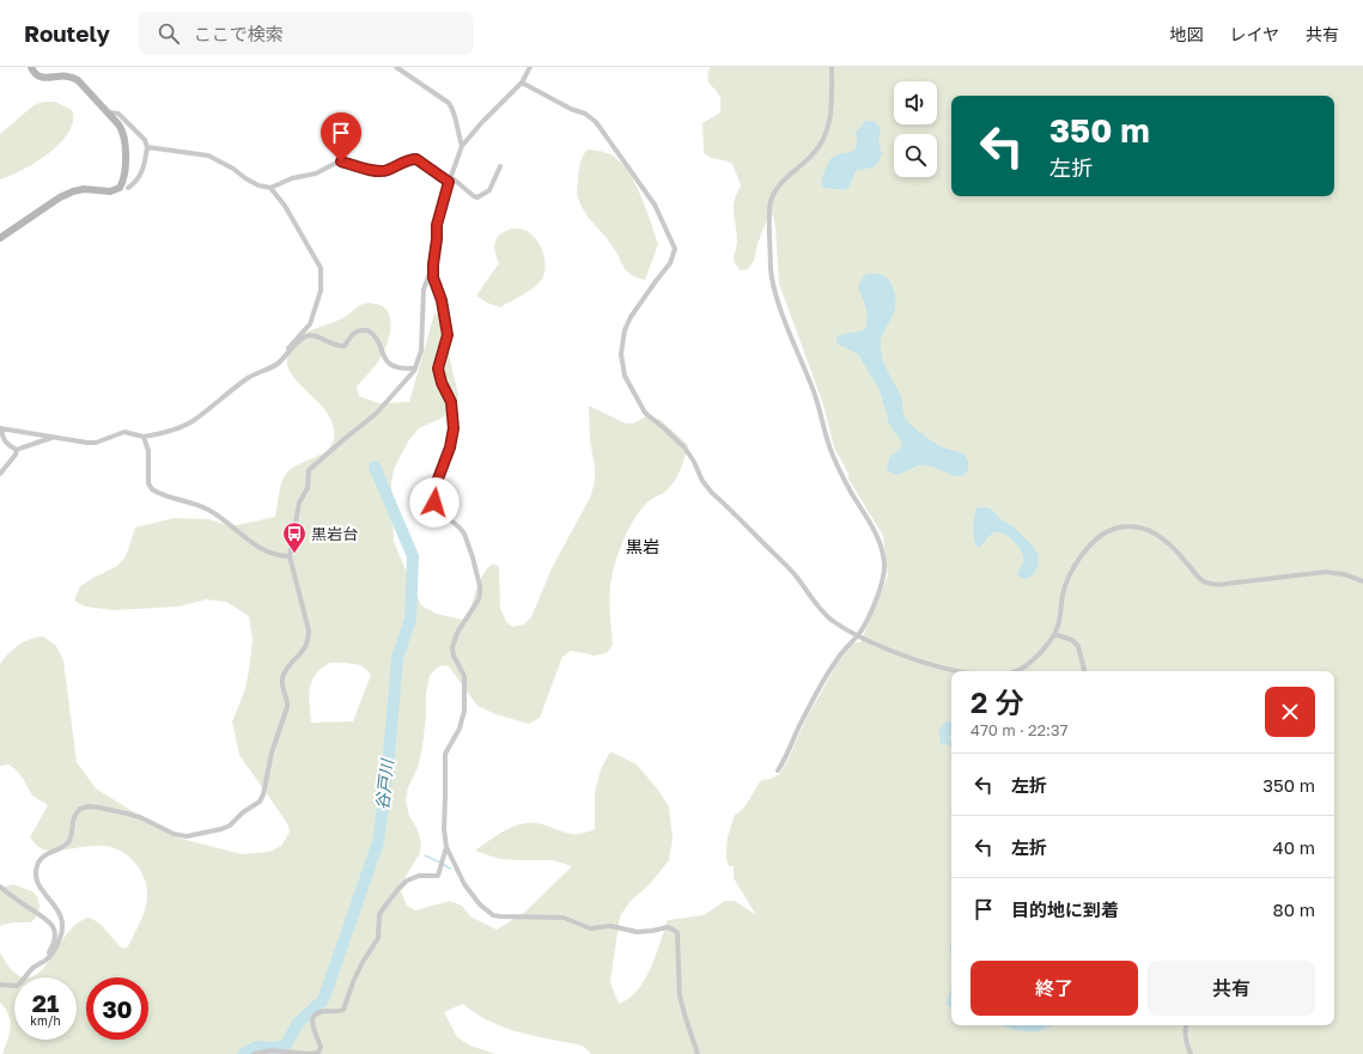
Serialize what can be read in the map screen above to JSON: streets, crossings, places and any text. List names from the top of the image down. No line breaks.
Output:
{"districts":["黒岩"],"water":["谷戸川"],"places":{"bus stop":["黒岩台"]},"page":{"header":"Routely","search":"ここで検索","nav":["地図","レイヤ","共有"],"turn":["350 m","左折"],"heading":["2 分","470 m · 22:37"],"list":[{"name":"左折","value":"350 m"},{"name":"左折","value":"40 m"},{"name":"目的地に到着","value":"80 m"}],"buttons":["終了","共有"],"speed":"21 km/h","limit":"30"}}
